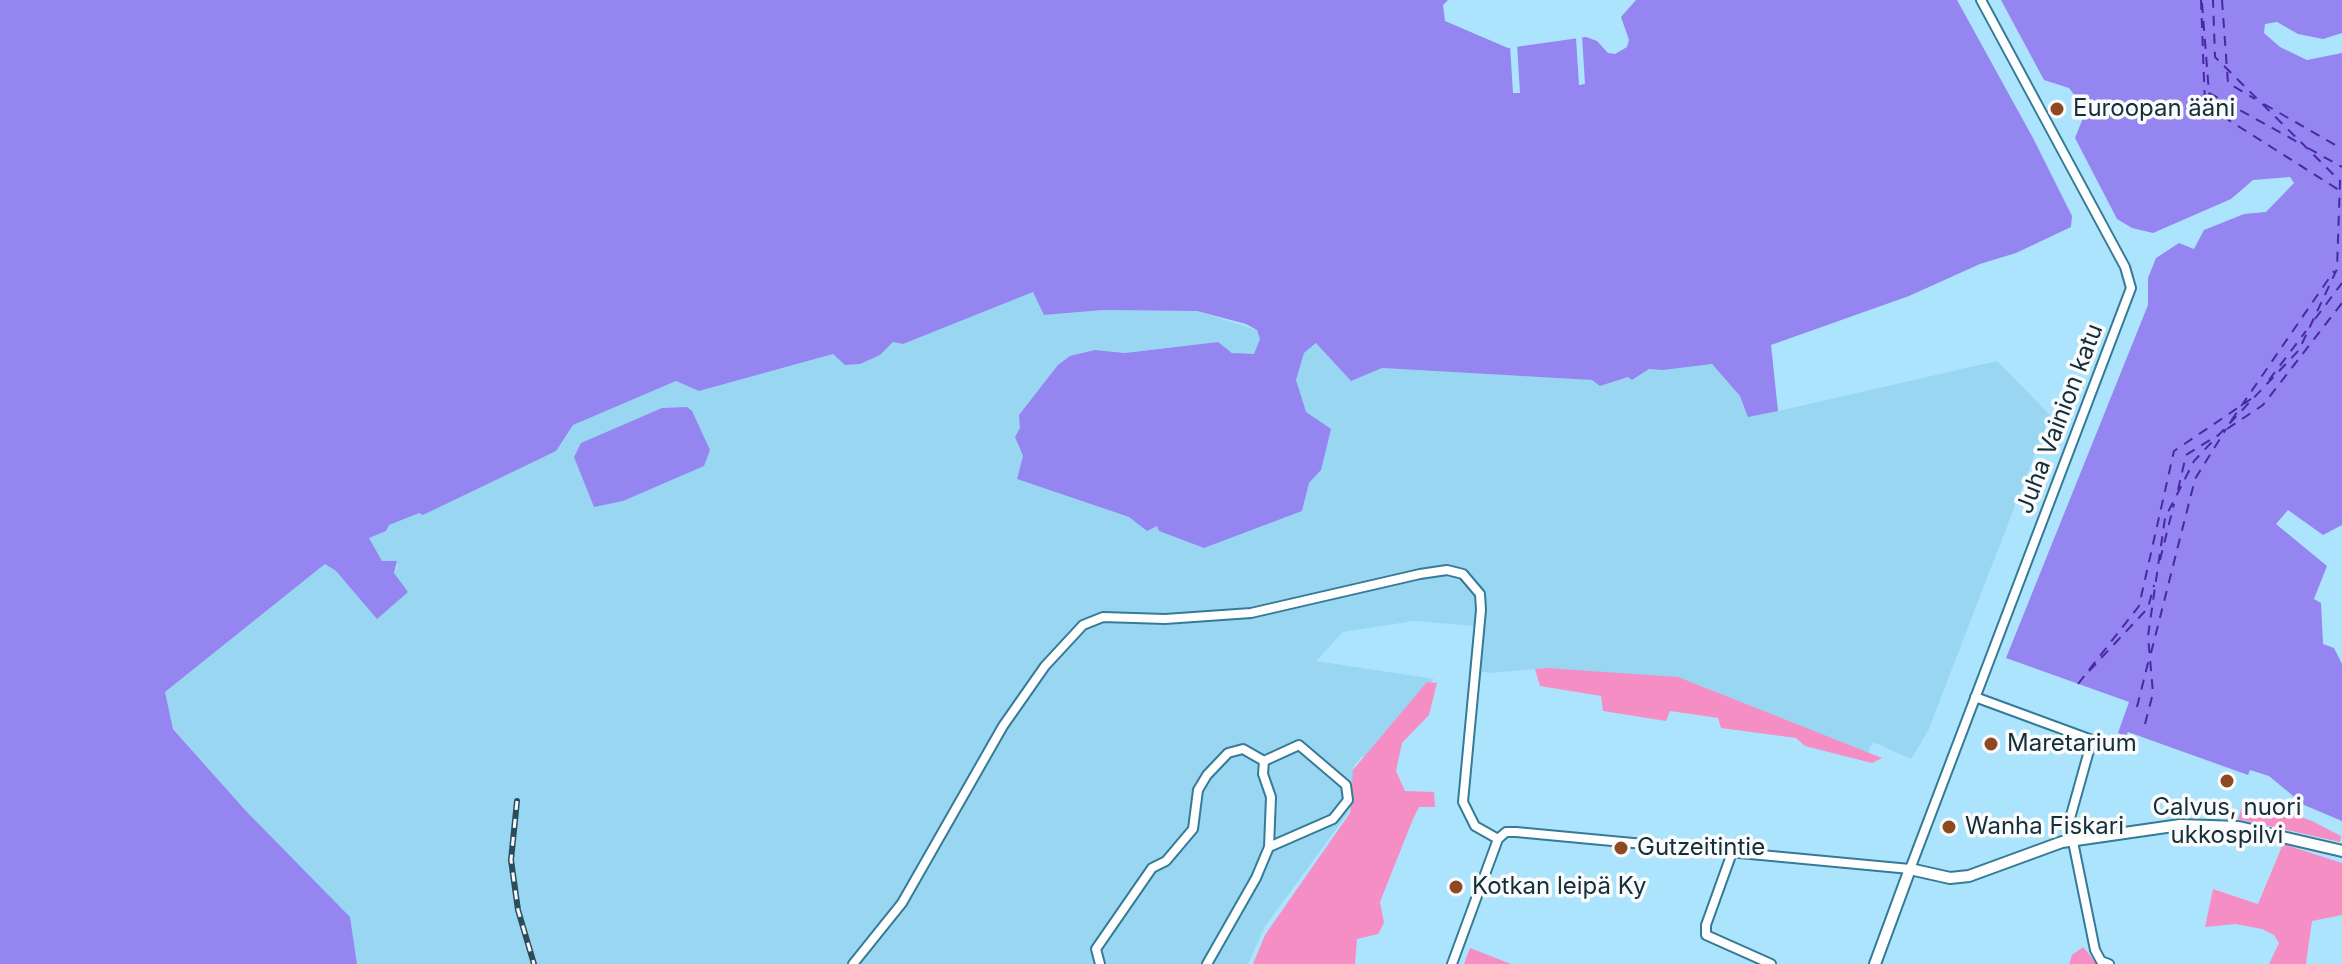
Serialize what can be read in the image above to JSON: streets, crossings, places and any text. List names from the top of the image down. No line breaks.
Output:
{"streets":{"street":["Juha Vainion katu"]},"places":["Euroopan ääni","Maretarium","Calvus, nuori ukkospilvi","Wanha Fiskari","Gutzeitintie","Kotkan leipä Ky"]}
